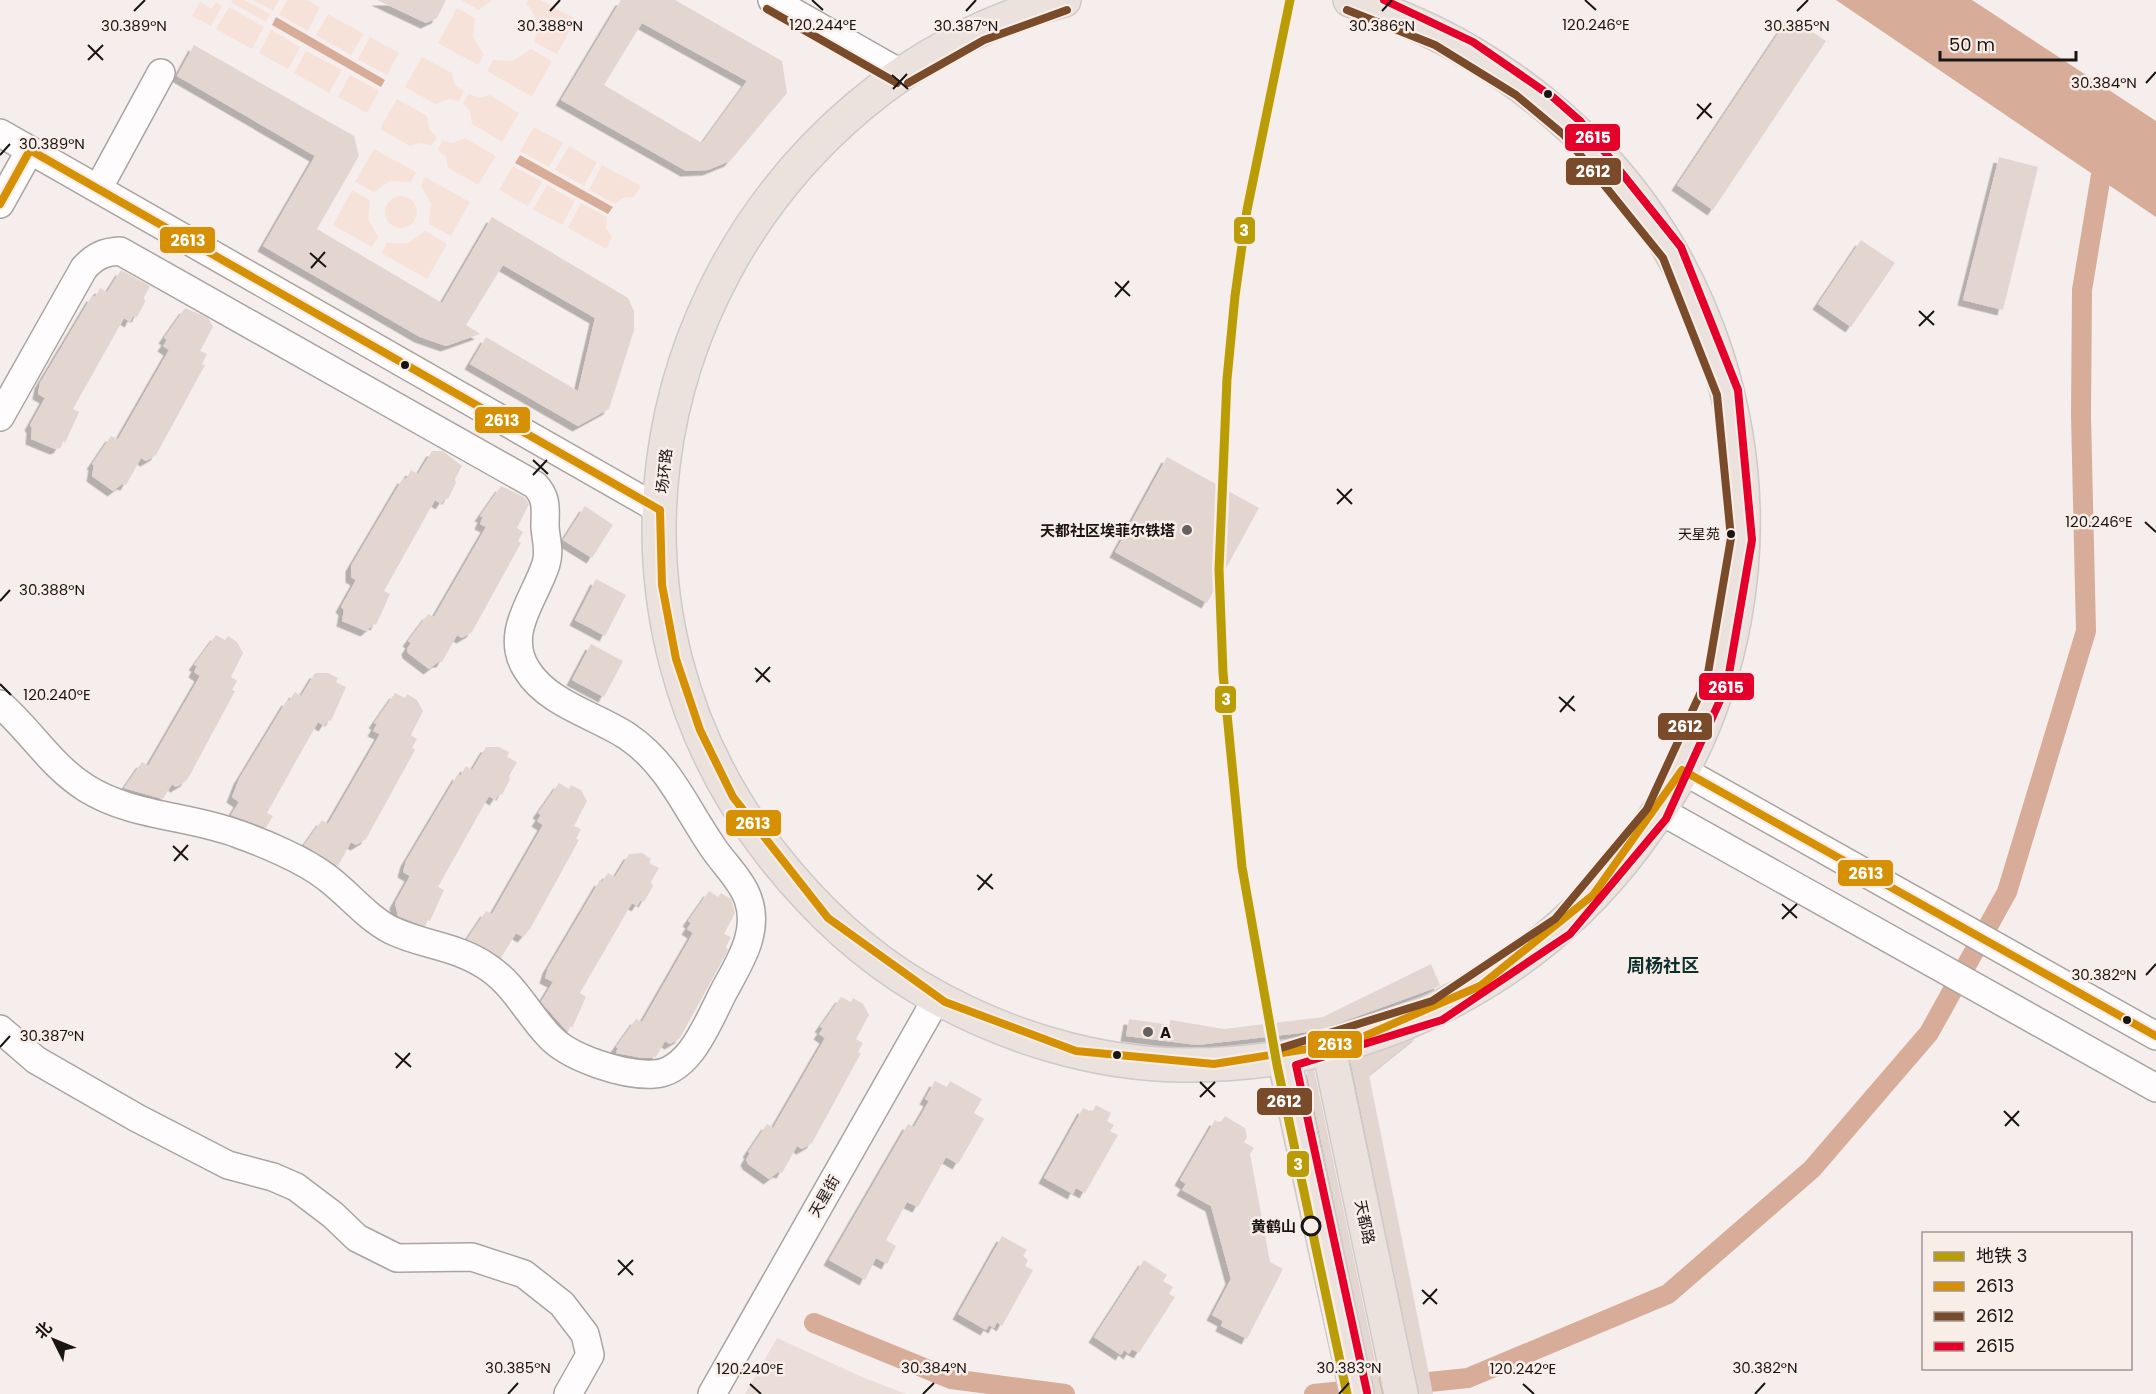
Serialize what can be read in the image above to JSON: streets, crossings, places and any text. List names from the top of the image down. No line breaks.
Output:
{"streets":{"main road":["场环路","天都路"],"street":["天星街"]},"crossings":[["场环路","天星街"],["场环路","天都路"]],"districts":["周杨社区"],"places":["天都社区埃菲尔铁塔","天星苑","A","黄鹤山"],"lines":["metro line 3","transit line 2615","transit line 2612","transit line 2613"],"legend":["地铁 3","2613","2612","2615"],"scale_bar":"50 m","north":"top left","coordinates":["120.244°E","120.246°E","30.389°N","30.388°N","30.387°N","30.386°N","30.385°N","30.384°N","120.240°E","30.382°N","30.383°N","120.242°E"]}
